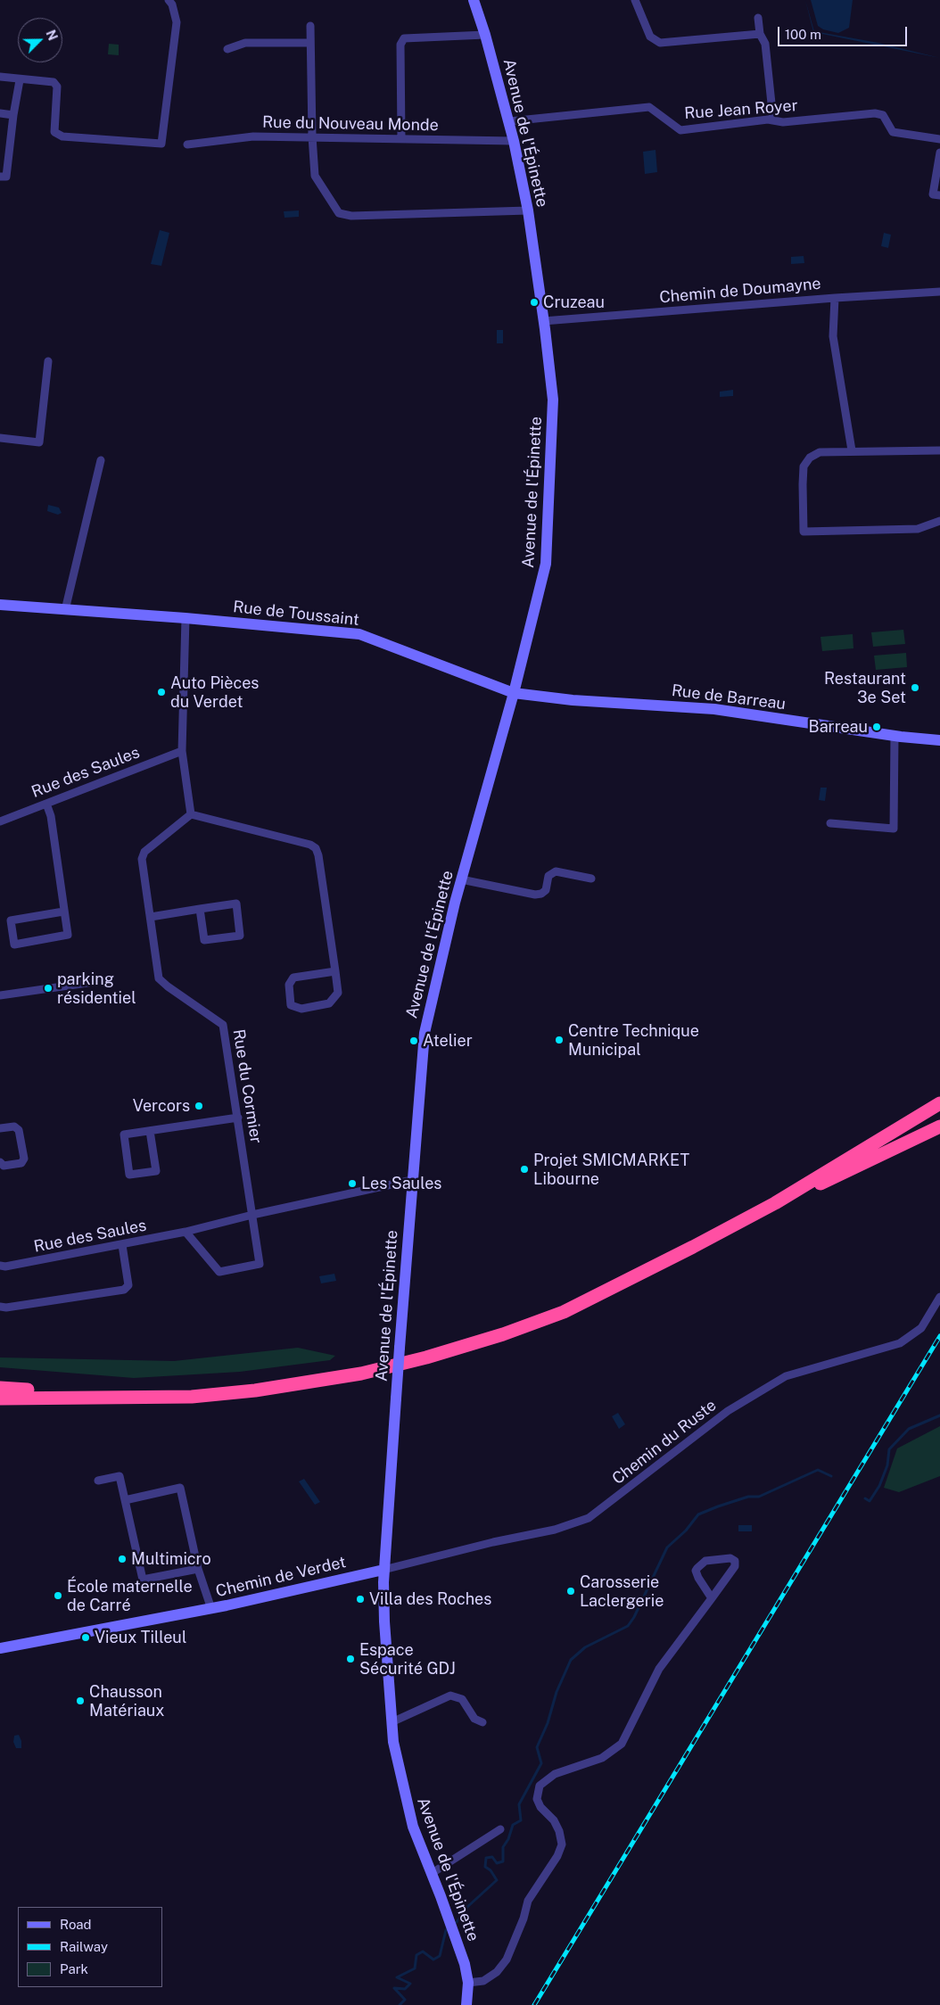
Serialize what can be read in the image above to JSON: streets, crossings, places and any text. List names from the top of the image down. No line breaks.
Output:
{"streets":{"street":["Rue Jean Royer","Rue du Nouveau Monde","Avenue de l'Épinette","Chemin de Doumayne","Rue de Toussaint","Rue de Barreau","Rue des Saules","Rue du Cormier","Chemin du Ruste","Chemin de Verdet"]},"crossings":[["Rue Jean Royer","Avenue de l'Épinette"],["Rue du Nouveau Monde","Avenue de l'Épinette"],["Avenue de l'Épinette","Chemin de Doumayne"],["Avenue de l'Épinette","Rue de Toussaint"],["Avenue de l'Épinette","Rue de Barreau"],["Avenue de l'Épinette","Rue des Saules"],["Avenue de l'Épinette","Chemin du Ruste"],["Avenue de l'Épinette","Chemin de Verdet"],["Rue de Toussaint","Rue de Barreau"],["Rue des Saules","Rue du Cormier"],["Chemin du Ruste","Chemin de Verdet"]],"places":["Cruzeau","Restaurant 3e Set","Auto Pièces du Verdet","Barreau","parking résidentiel","Centre Technique Municipal","Atelier","Vercors","Projet SMICMARKET Libourne","Les Saules","Multimicro","Carosserie Laclergerie","École maternelle de Carré","Villa des Roches","Vieux Tilleul","Espace Sécurité GDJ","Chausson Matériaux"],"legend":["Road","Railway","Park"],"scale_bar":"100 m","north":"top right"}
